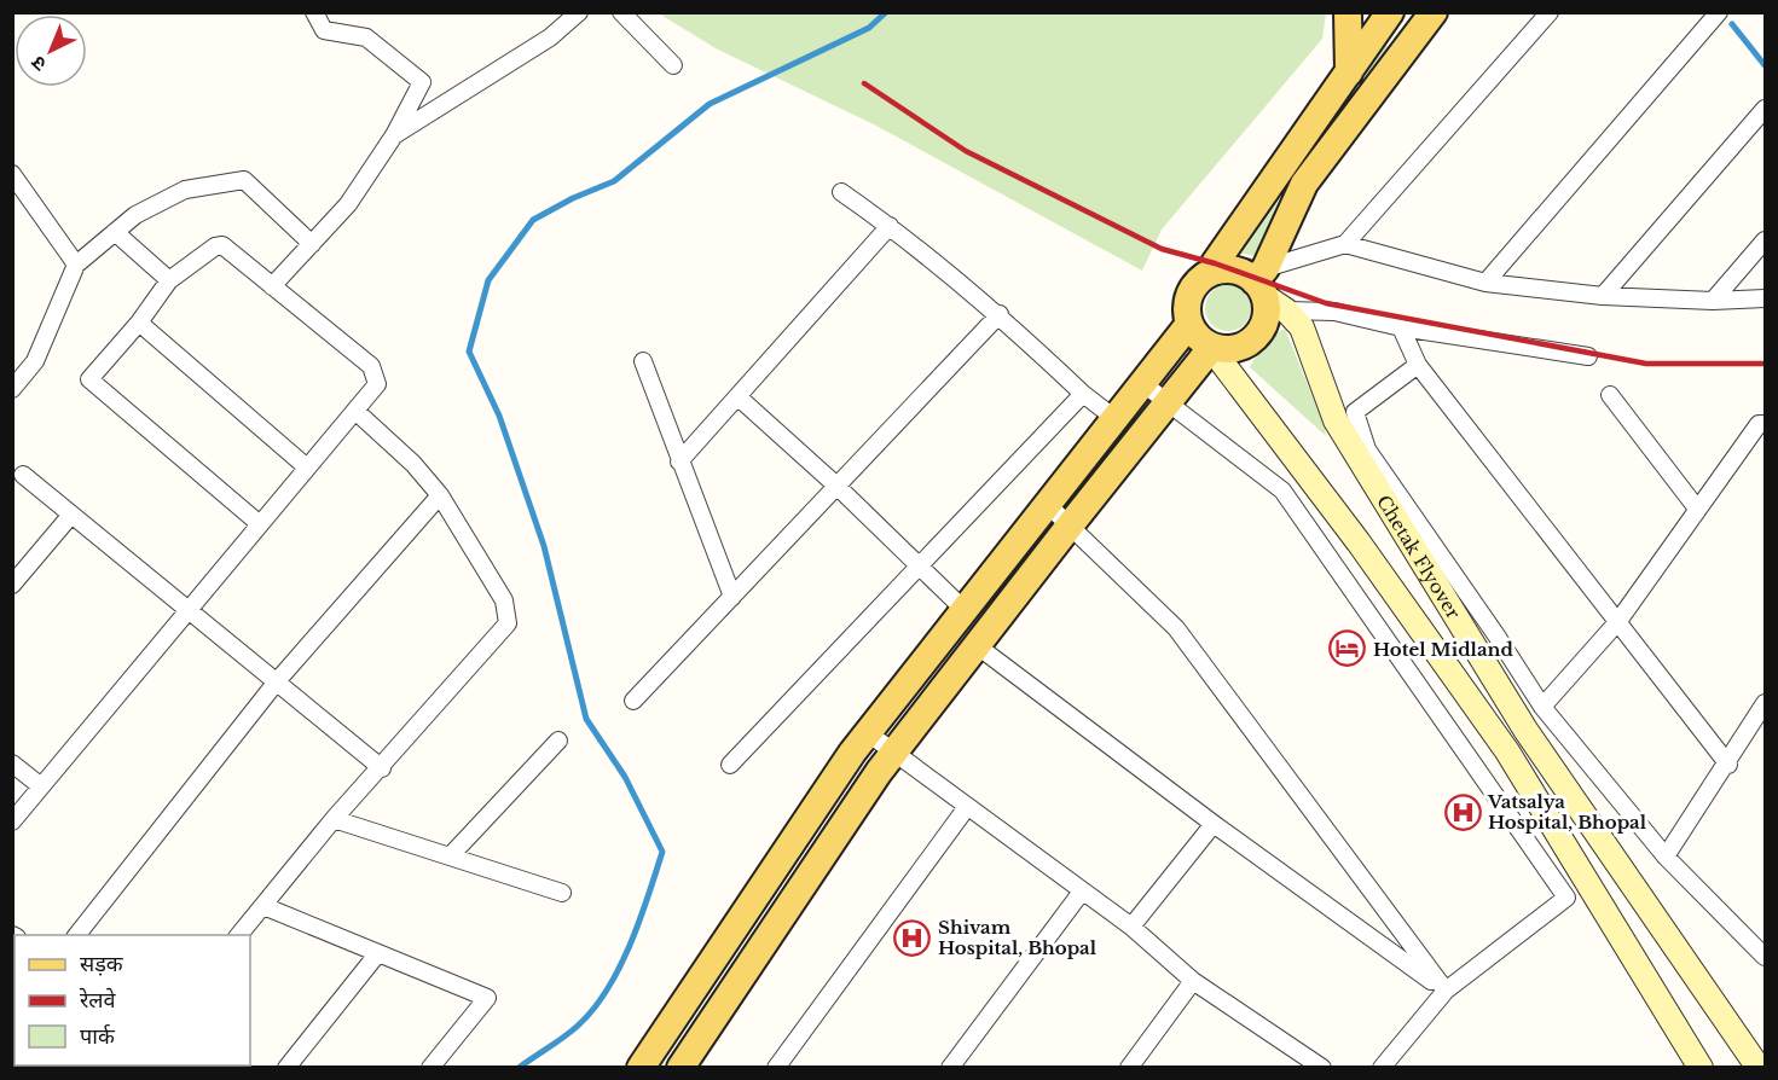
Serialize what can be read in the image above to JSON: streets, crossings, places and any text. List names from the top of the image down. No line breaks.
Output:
{"streets":{"main road":["Chetak Flyover"]},"places":{"hotel":["Hotel Midland"],"hospital":["Vatsalya Hospital, Bhopal","Shivam Hospital, Bhopal"]},"legend":["सड़क","रेलवे","पार्क"],"north":"bottom left"}
